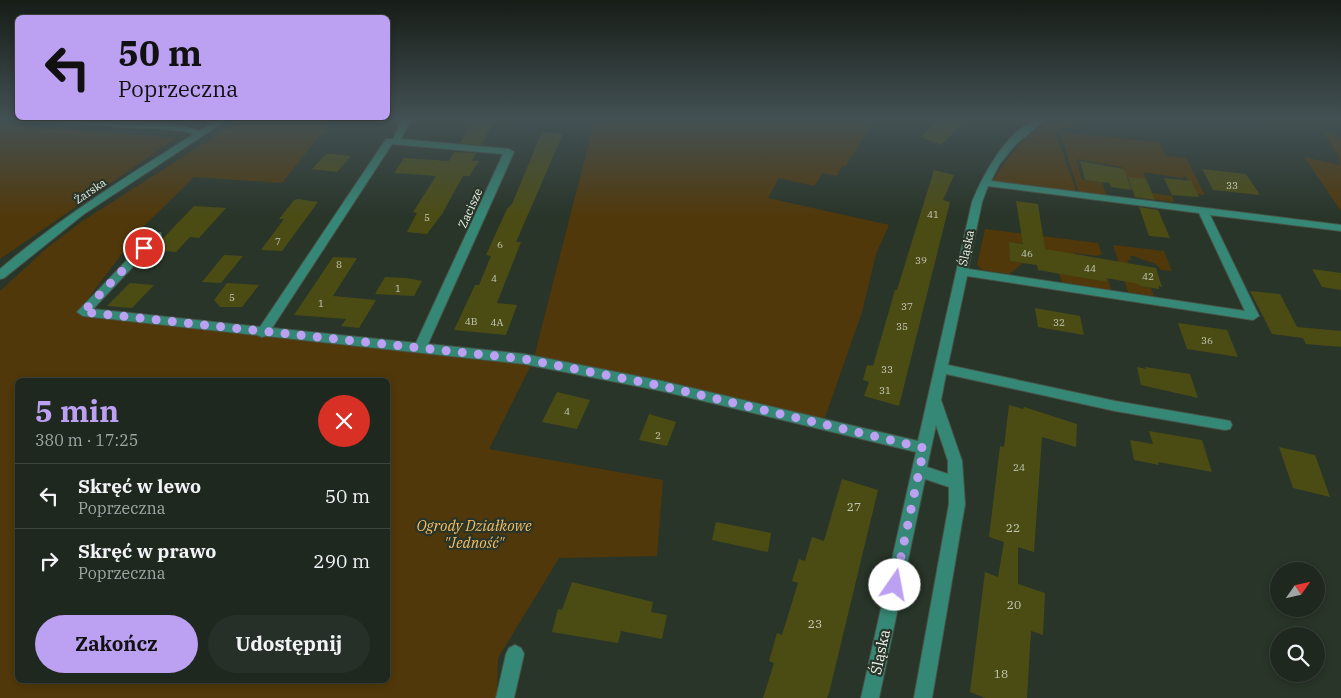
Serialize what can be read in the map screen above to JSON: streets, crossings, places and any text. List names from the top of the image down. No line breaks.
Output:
{"streets":{"street":["Żarska","Zacisze","Śląska"]},"parks":["Ogrody Działkowe \"Jedność\""],"house_numbers":["33","41","5","7","6","46","39","8","44","42","4","1","5","1","37","4B","4A","32","35","36","33","31","4","2","24","27","22","20","23","18"],"north":"top right","page":{"turn":["50 m","Poprzeczna"],"heading":["5 min","380 m · 17:25"],"list":[{"name":"Skręć w lewo","note":"Poprzeczna","value":"50 m"},{"name":"Skręć w prawo","note":"Poprzeczna","value":"290 m"}],"buttons":["Zakończ","Udostępnij"]}}
